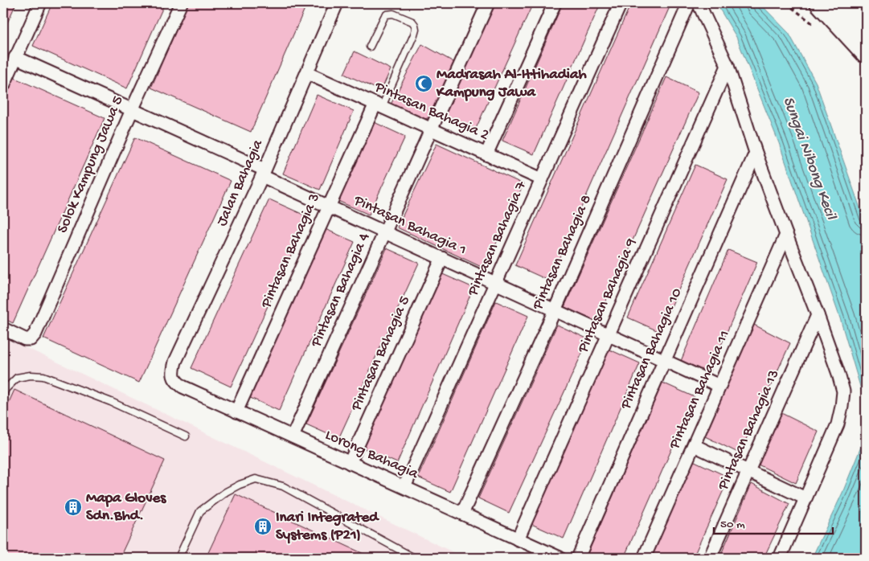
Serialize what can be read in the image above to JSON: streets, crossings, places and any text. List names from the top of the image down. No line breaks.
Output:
{"streets":{"street":["Pintasan Bahagia 2","Solok Kampung Jawa 5","Jalan Bahagia","Pintasan Bahagia 1","Pintasan Bahagia 7","Pintasan Bahagia 3","Pintasan Bahagia 8","Pintasan Bahagia 4","Pintasan Bahagia 9","Pintasan Bahagia 10","Pintasan Bahagia 5","Pintasan Bahagia 11","Pintasan Bahagia 13","Lorong Bahagia"]},"crossings":[["Pintasan Bahagia 2","Jalan Bahagia"],["Pintasan Bahagia 2","Pintasan Bahagia 7"],["Pintasan Bahagia 2","Pintasan Bahagia 3"],["Pintasan Bahagia 2","Pintasan Bahagia 4"],["Solok Kampung Jawa 5","Pintasan Bahagia 1"],["Jalan Bahagia","Pintasan Bahagia 1"],["Jalan Bahagia","Lorong Bahagia"],["Pintasan Bahagia 1","Pintasan Bahagia 7"],["Pintasan Bahagia 1","Pintasan Bahagia 3"],["Pintasan Bahagia 1","Pintasan Bahagia 8"],["Pintasan Bahagia 1","Pintasan Bahagia 4"],["Pintasan Bahagia 1","Pintasan Bahagia 9"],["Pintasan Bahagia 1","Pintasan Bahagia 10"],["Pintasan Bahagia 1","Pintasan Bahagia 5"],["Pintasan Bahagia 1","Pintasan Bahagia 11"],["Pintasan Bahagia 7","Lorong Bahagia"],["Pintasan Bahagia 3","Lorong Bahagia"],["Pintasan Bahagia 8","Lorong Bahagia"],["Pintasan Bahagia 4","Lorong Bahagia"],["Pintasan Bahagia 9","Lorong Bahagia"],["Pintasan Bahagia 5","Lorong Bahagia"]],"water":["Sungai Nibong Kecil"],"places":{"mosque":["Madrasah Al-Ittihadiah Kampung Jawa"],"building":["Mapa Gloves Sdn.Bhd.","Inari Integrated Systems (P21)"]},"scale_bar":"50 m"}
